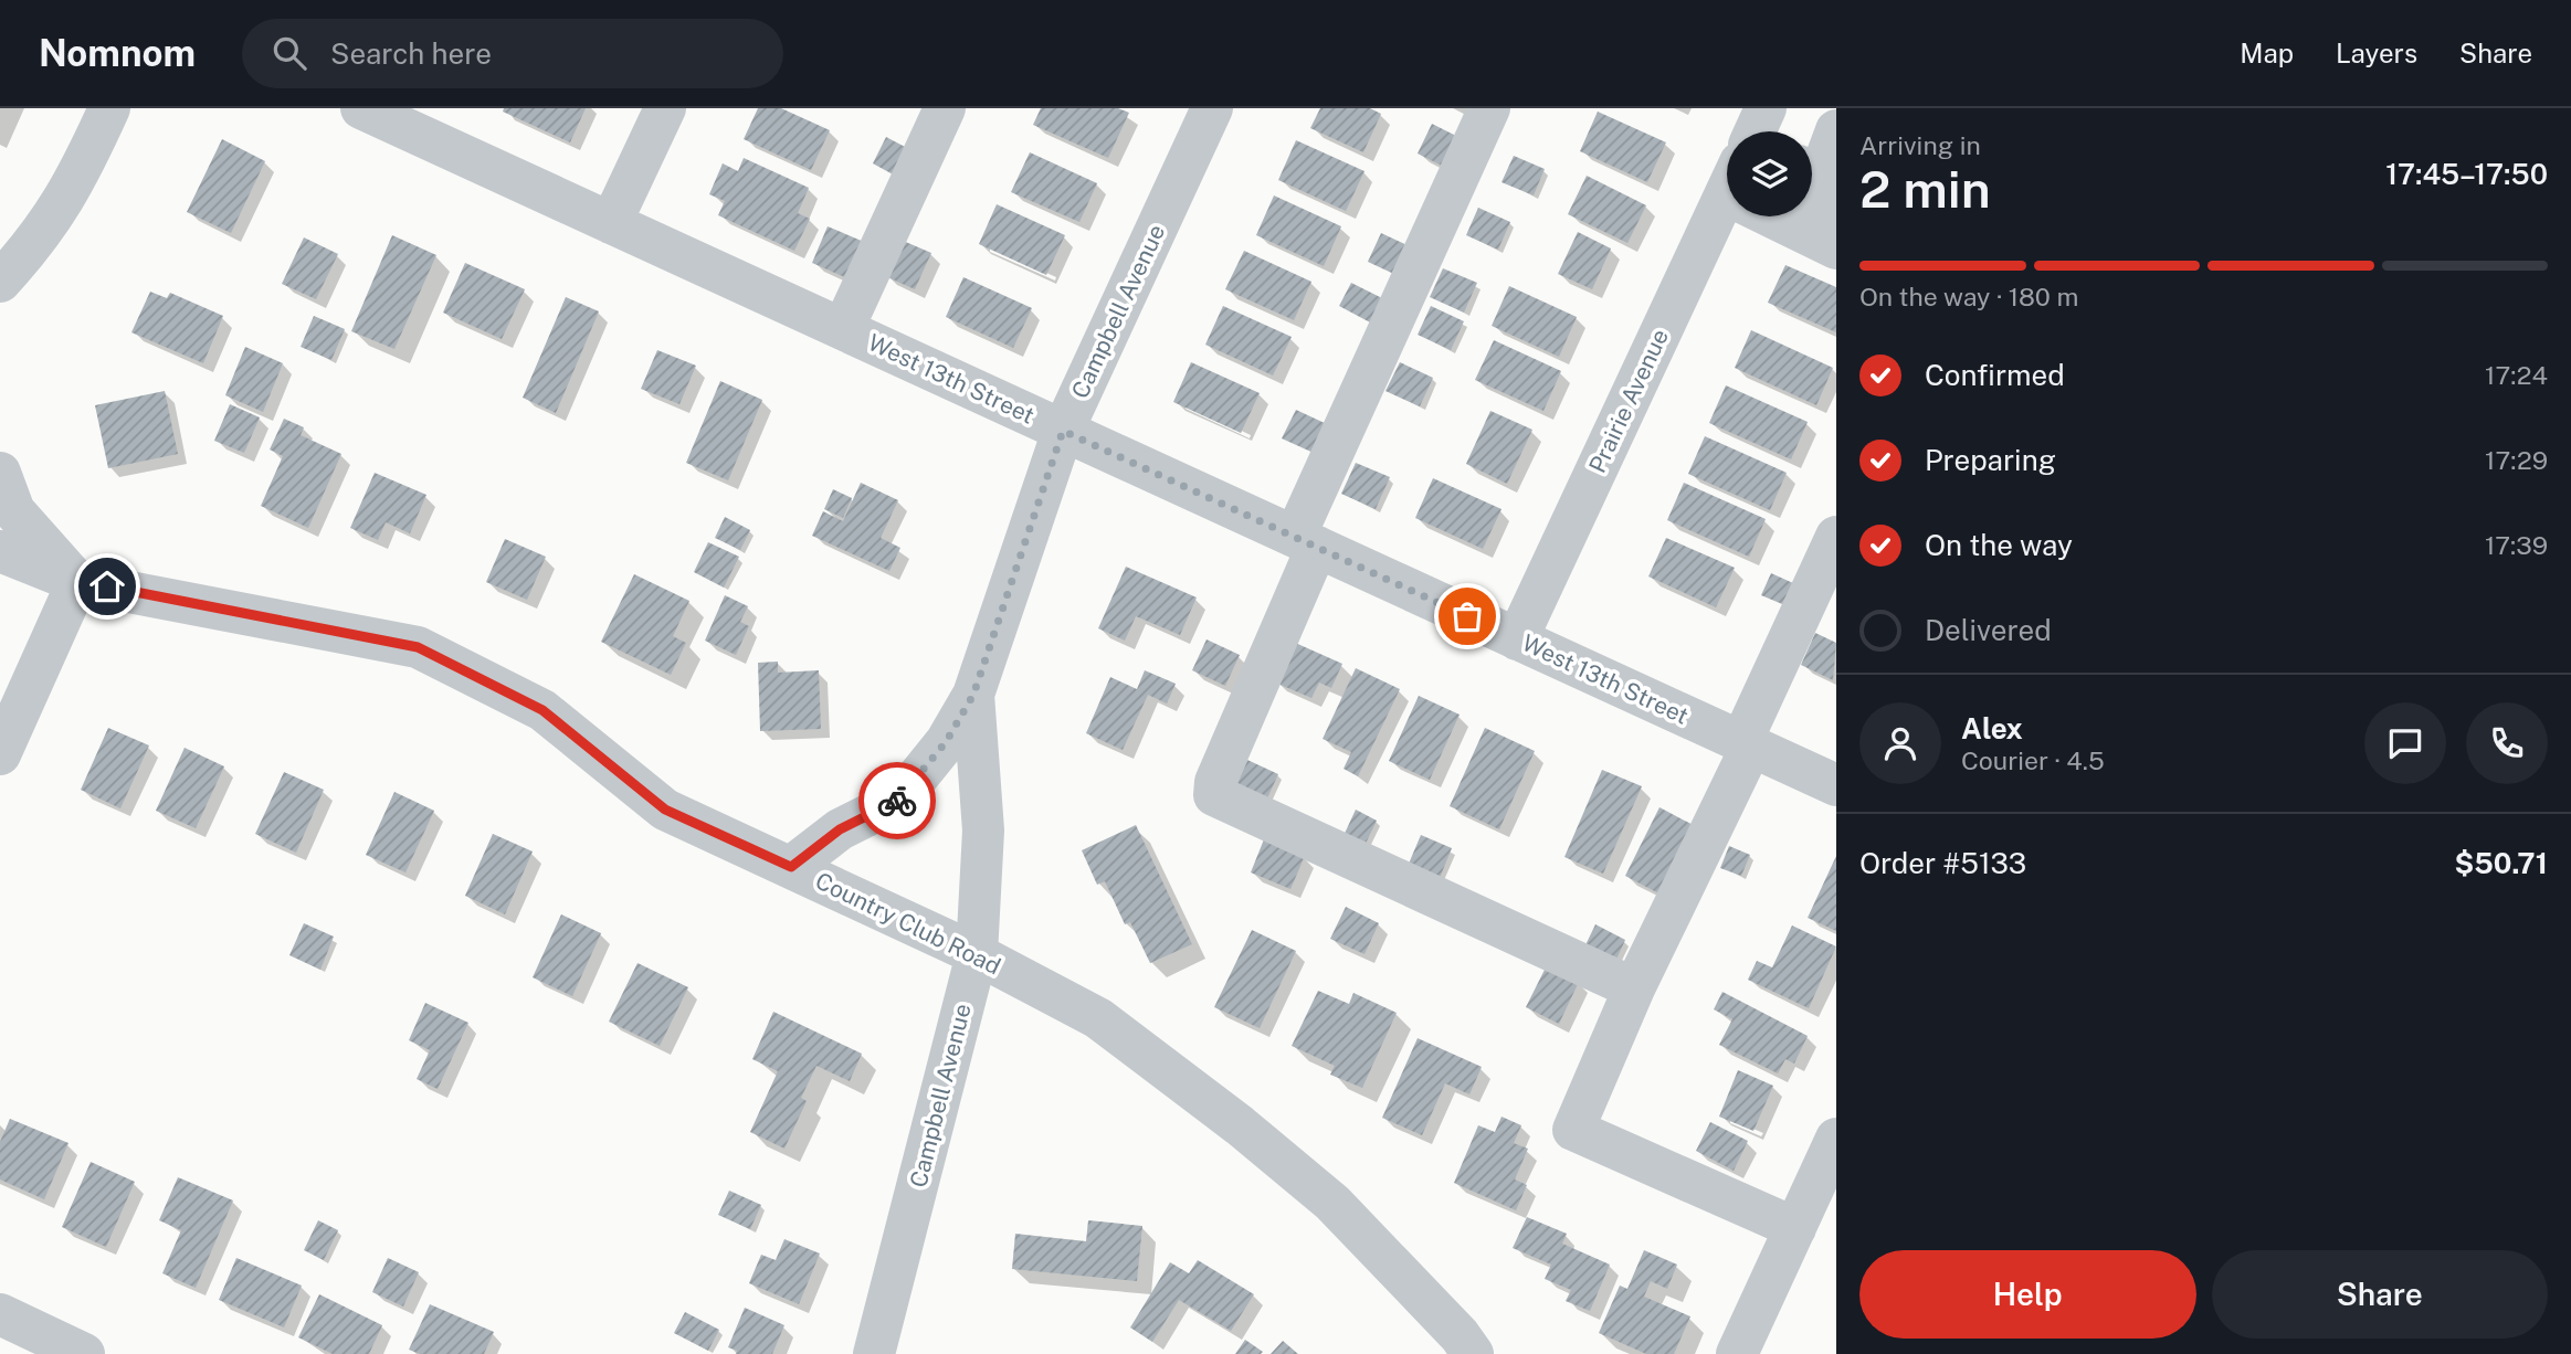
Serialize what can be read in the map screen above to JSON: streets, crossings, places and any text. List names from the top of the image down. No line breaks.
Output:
{"streets":{"street":["Campbell Avenue","West 13th Street","Prairie Avenue","Country Club Road"]},"crossings":[["Campbell Avenue","West 13th Street"],["Campbell Avenue","Country Club Road"],["West 13th Street","Prairie Avenue"]],"page":{"header":"Nomnom","search":"Search here","nav":["Map","Layers","Share"],"heading":["2 min","Arriving in","17:45–17:50"],"panel":["Alex","Courier · 4.5","Order #5133","$50.71"],"bar":"On the way · 180 m","list":[["Confirmed","17:24"],["Preparing","17:29"],["On the way","17:39"],"Delivered"],"buttons":["Help","Share"]}}
